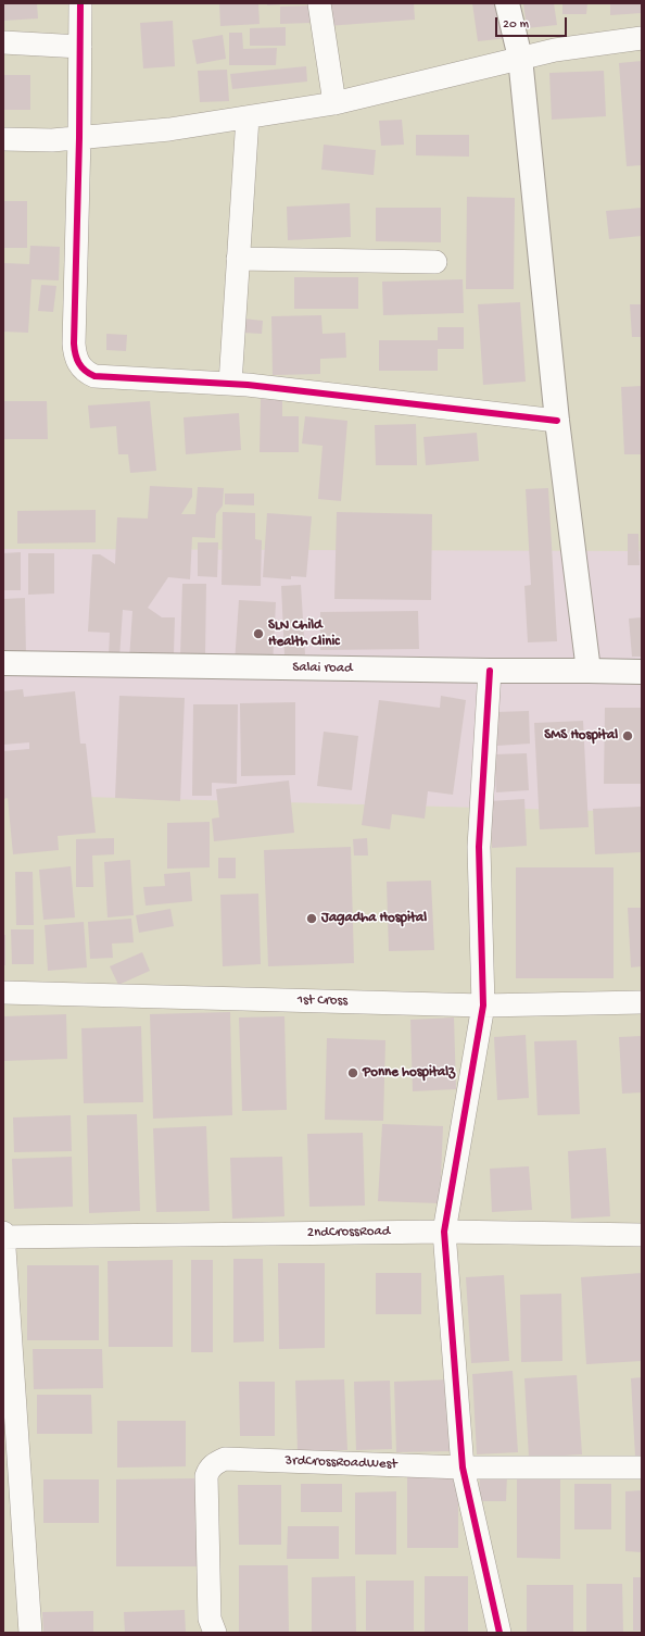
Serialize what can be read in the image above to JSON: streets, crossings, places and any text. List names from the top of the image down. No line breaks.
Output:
{"streets":{"street":["Salai road","1st Cross","2ndCrossRoad","3rdCrossRoadWest"]},"places":["SLN Child Health Clinic","SMS Hospital","Jagadha Hospital","Ponne hospitalz"],"scale_bar":"20 m"}
